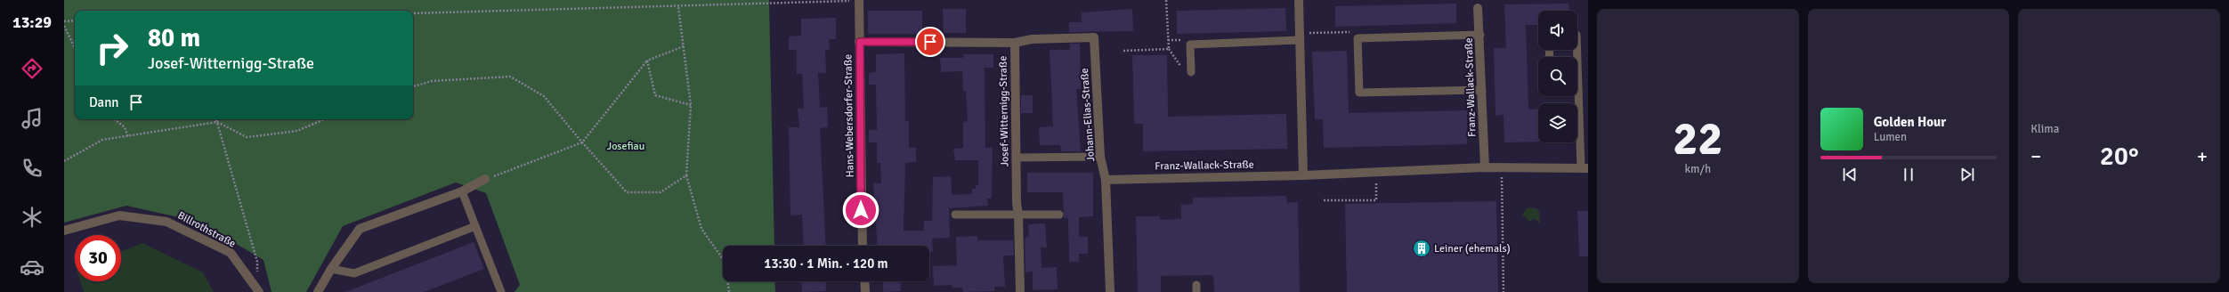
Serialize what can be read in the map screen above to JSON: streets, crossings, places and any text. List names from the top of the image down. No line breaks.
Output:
{"streets":{"street":["Franz-Wallack-Straße","Josef-Witternigg-Straße","Johann-Elias-Straße","Hans-Webersdorfer-Straße","Billrothstraße"]},"crossings":[["Franz-Wallack-Straße","Johann-Elias-Straße"],["Josef-Witternigg-Straße","Johann-Elias-Straße"],["Josef-Witternigg-Straße","Hans-Webersdorfer-Straße"]],"parks":["Josefiau"],"places":{"building":["Leiner (ehemals)"]},"page":{"tabs":"13:29","tile":[["22","km/h"],"Klima"],"turn":["80 m","Josef-Witternigg-Straße"],"then":"Dann","song":["Golden Hour","Lumen"],"heat":["−","20°","+"],"limit":"30","trip":"13:30 · 1 Min. · 120 m"}}
